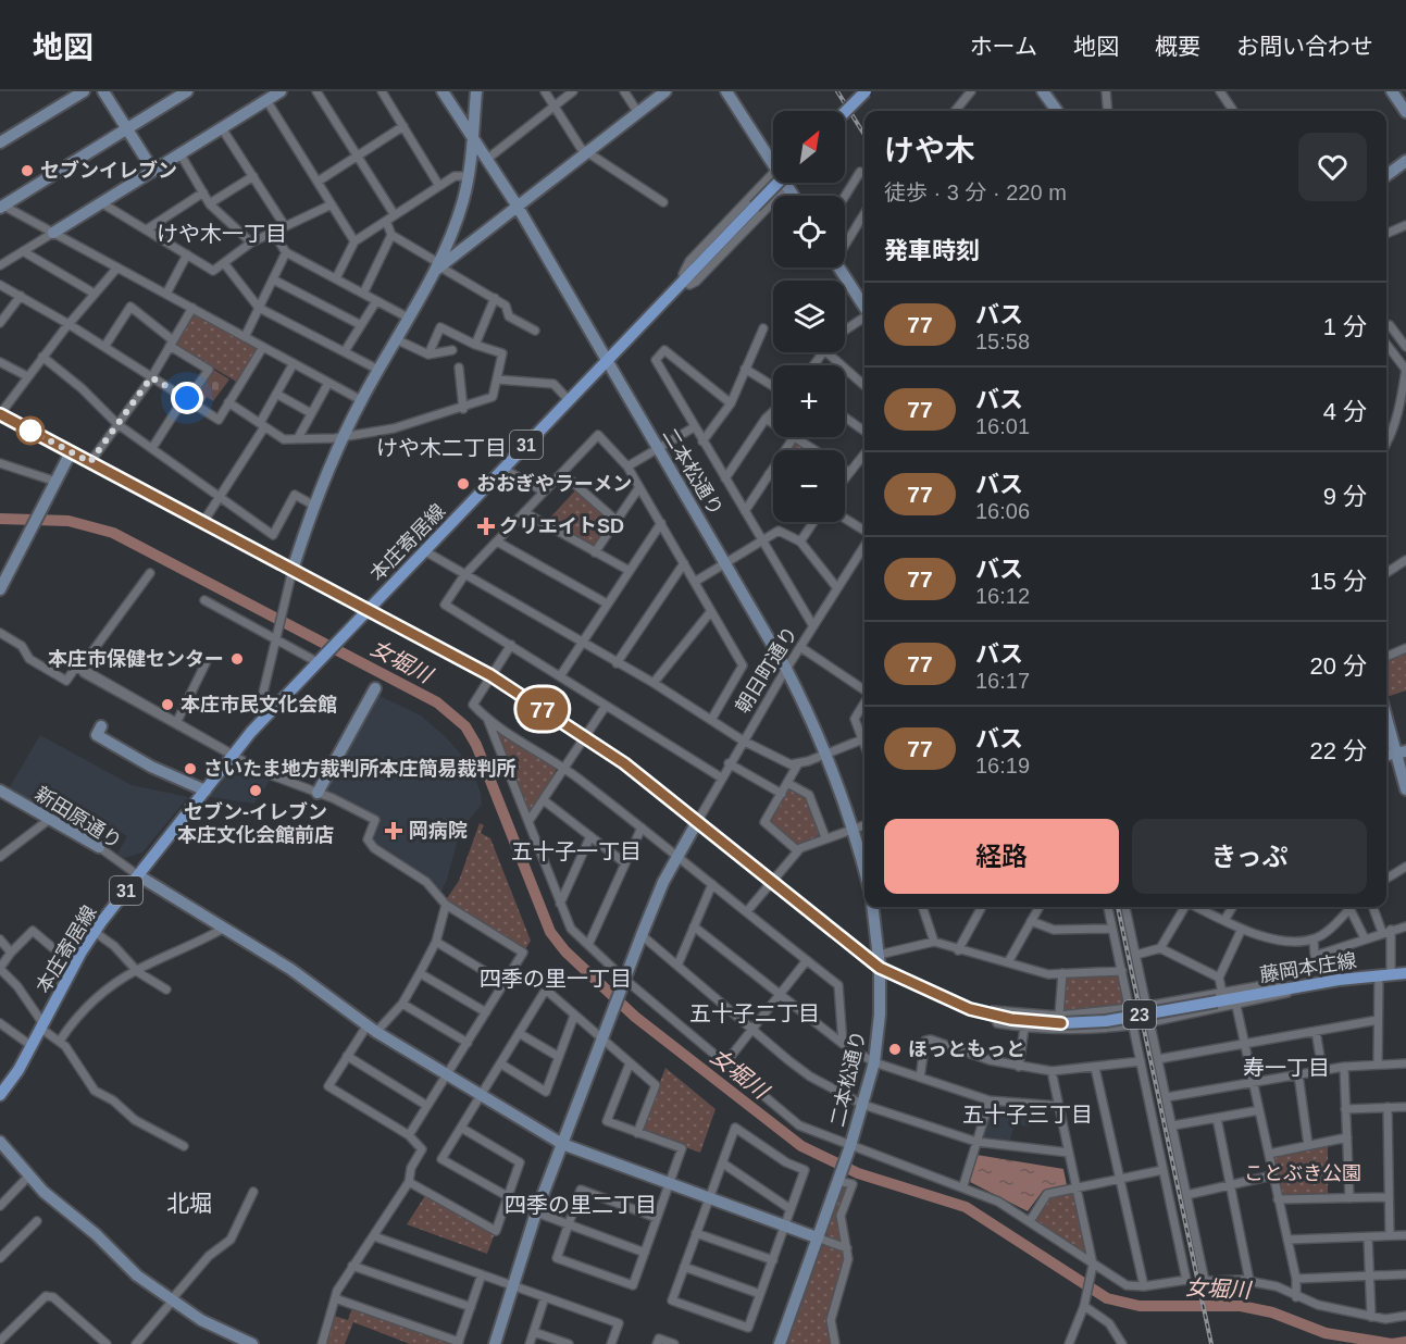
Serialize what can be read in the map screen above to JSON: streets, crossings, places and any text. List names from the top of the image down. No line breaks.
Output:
{"streets":{"main road":["31","本庄寄居線","藤岡本庄線","23"],"street":["二本松通り","朝日町通り","新田原通り"]},"crossings":[["二本松通り","本庄寄居線"],["二本松通り","朝日町通り"],["二本松通り","23"],["本庄寄居線","新田原通り"],["本庄寄居線","23"],["朝日町通り","23"],["藤岡本庄線","23"]],"districts":["けや木一丁目","けや木二丁目","五十子一丁目","四季の里一丁目","五十子二丁目","寿一丁目","五十子三丁目","北堀","四季の里二丁目"],"water":["女堀川"],"parks":["ことぶき公園"],"places":{"other":["セブンイレブン","おおぎやラーメン","本庄市保健センター","本庄市民文化会館","さいたま地方裁判所本庄簡易裁判所","セブン-イレブン 本庄文化会館前店","ほっともっと"],"health":["クリエイトSD","岡病院"]},"lines":["bus line 77"],"north":"top right","page":{"header":"地図","nav":["ホーム","地図","概要","お問い合わせ"],"on_map":"77","map_buttons":["+","−"],"heading":[["けや木","徒歩 · 3 分 · 220 m"],"発車時刻"],"list":[{"mark":"77","name":"バス","note":"15:58","value":"1 分"},{"mark":"77","name":"バス","note":"16:01","value":"4 分"},{"mark":"77","name":"バス","note":"16:06","value":"9 分"},{"mark":"77","name":"バス","note":"16:12","value":"15 分"},{"mark":"77","name":"バス","note":"16:17","value":"20 分"},{"mark":"77","name":"バス","note":"16:19","value":"22 分"}],"buttons":["経路","きっぷ"]}}
